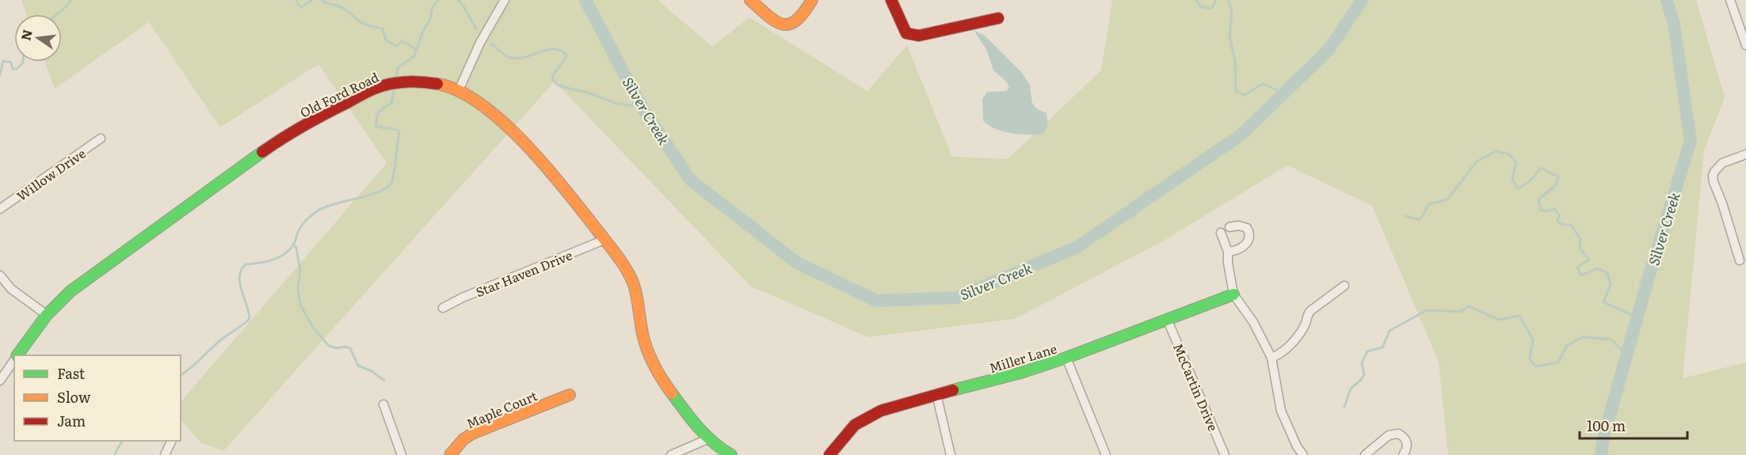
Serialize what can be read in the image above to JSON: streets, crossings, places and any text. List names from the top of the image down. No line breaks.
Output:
{"streets":{"street":["Old Ford Road","Willow Drive","Star Haven Drive","Miller Lane","McCartin Drive","Maple Court"]},"crossings":[["Old Ford Road","Star Haven Drive"],["Miller Lane","McCartin Drive"]],"water":["Silver Creek"],"legend":["Fast","Slow","Jam"],"scale_bar":"100 m","north":"left"}
